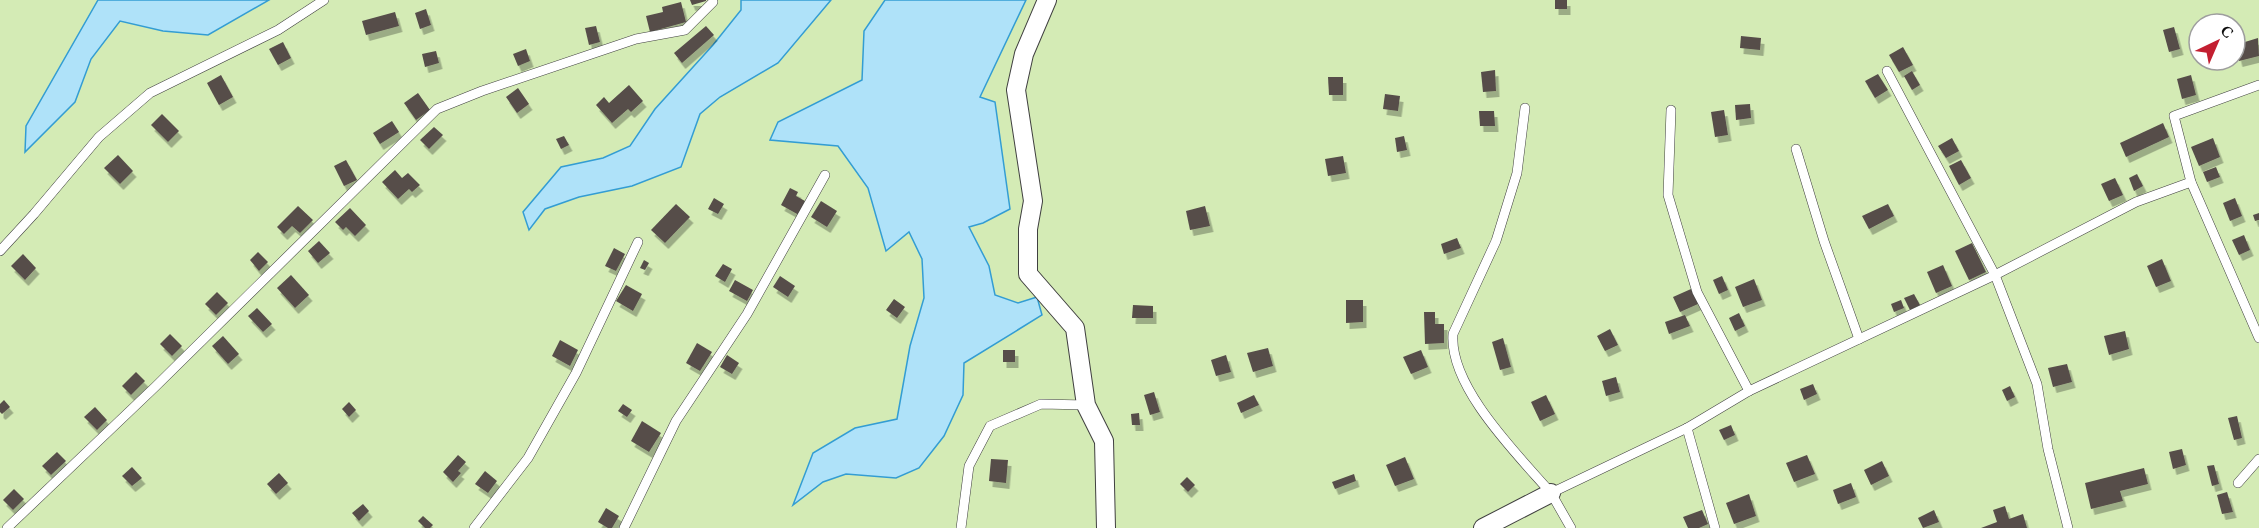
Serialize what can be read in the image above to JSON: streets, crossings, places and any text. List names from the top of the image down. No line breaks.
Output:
{"north":"top right"}
